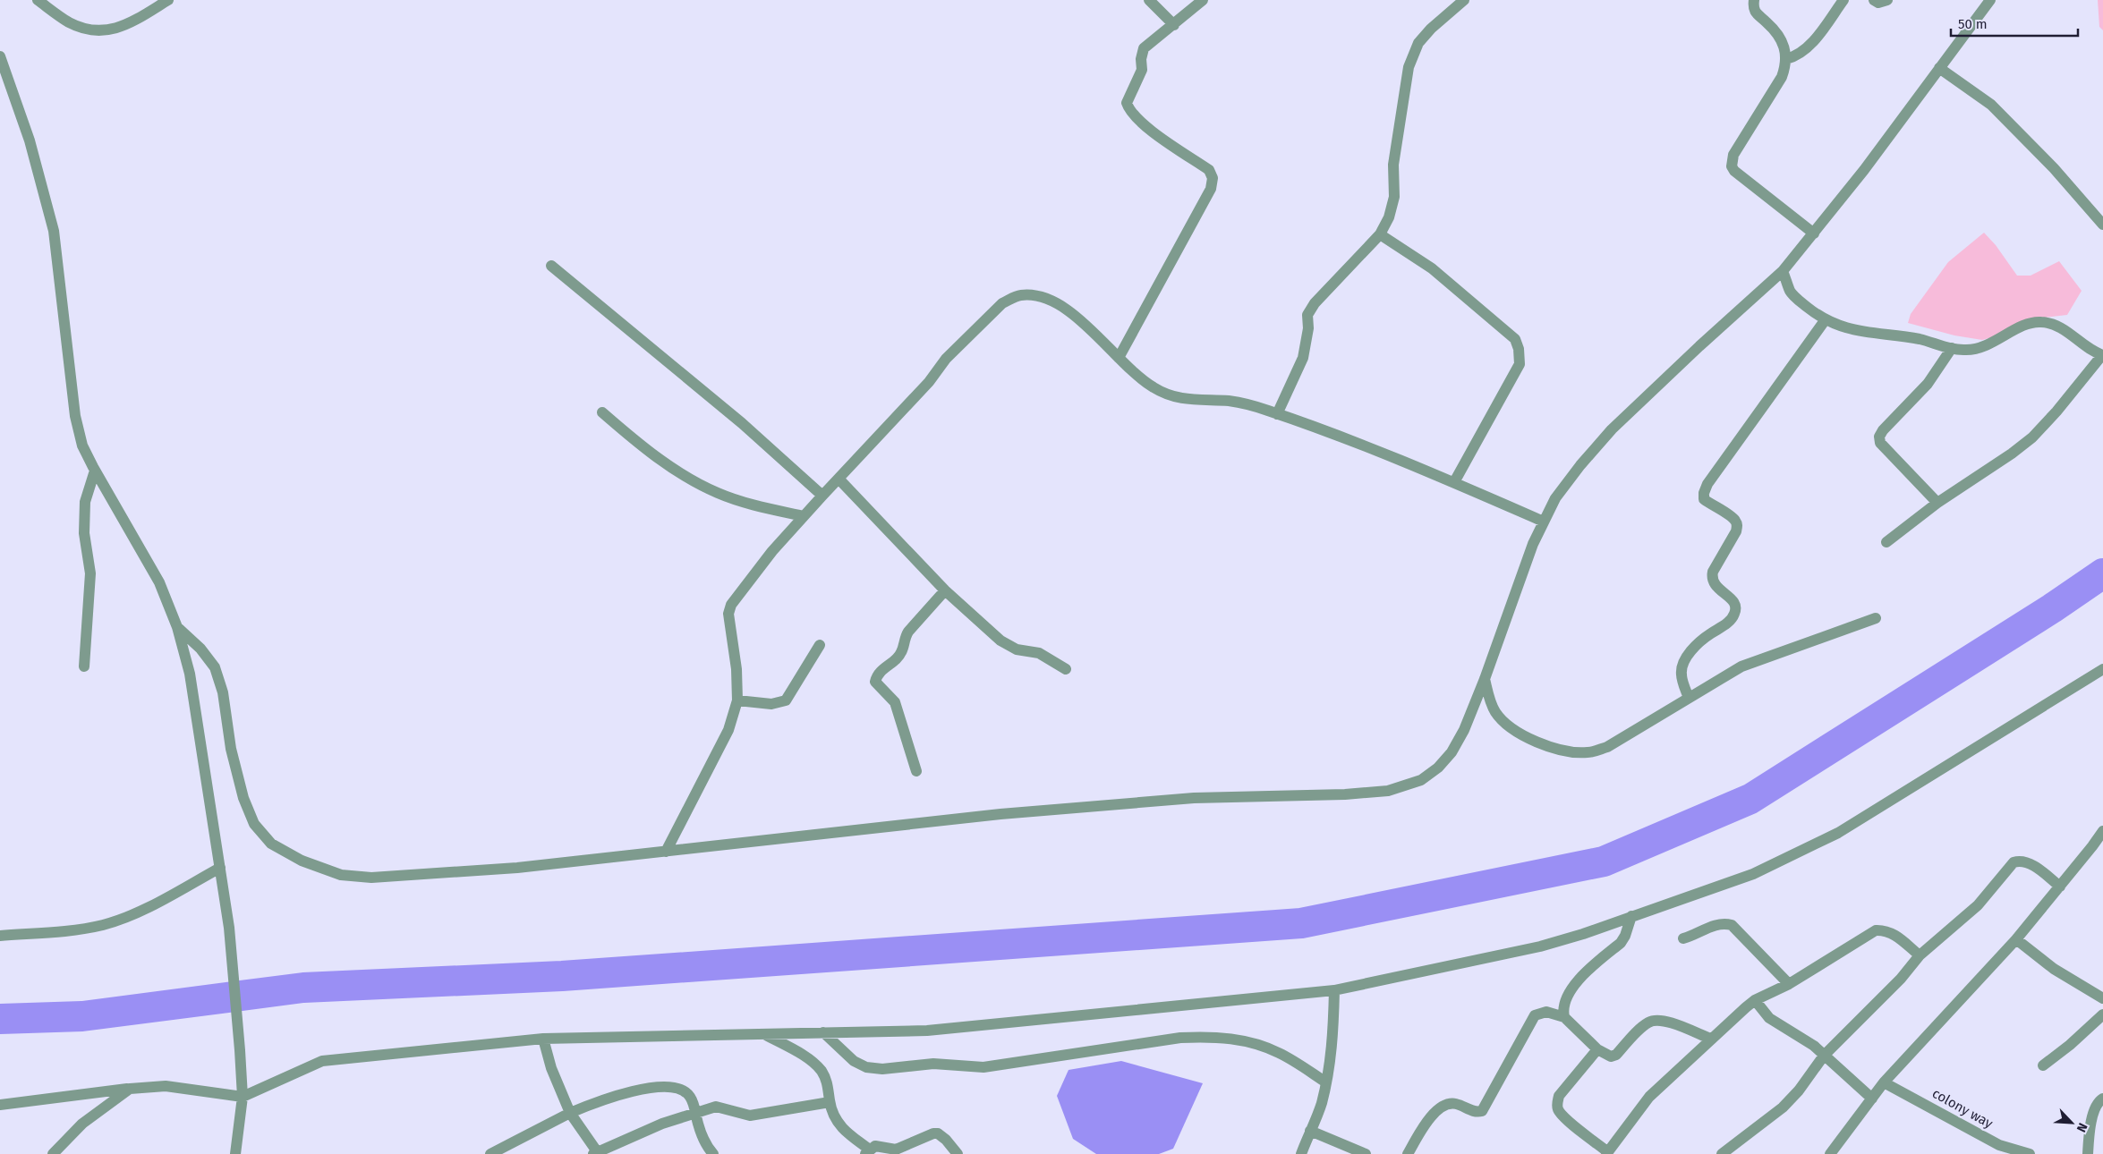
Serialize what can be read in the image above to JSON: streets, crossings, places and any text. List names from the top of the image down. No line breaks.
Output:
{"streets":{"street":["colony way"]},"scale_bar":"50 m","north":"bottom right"}
